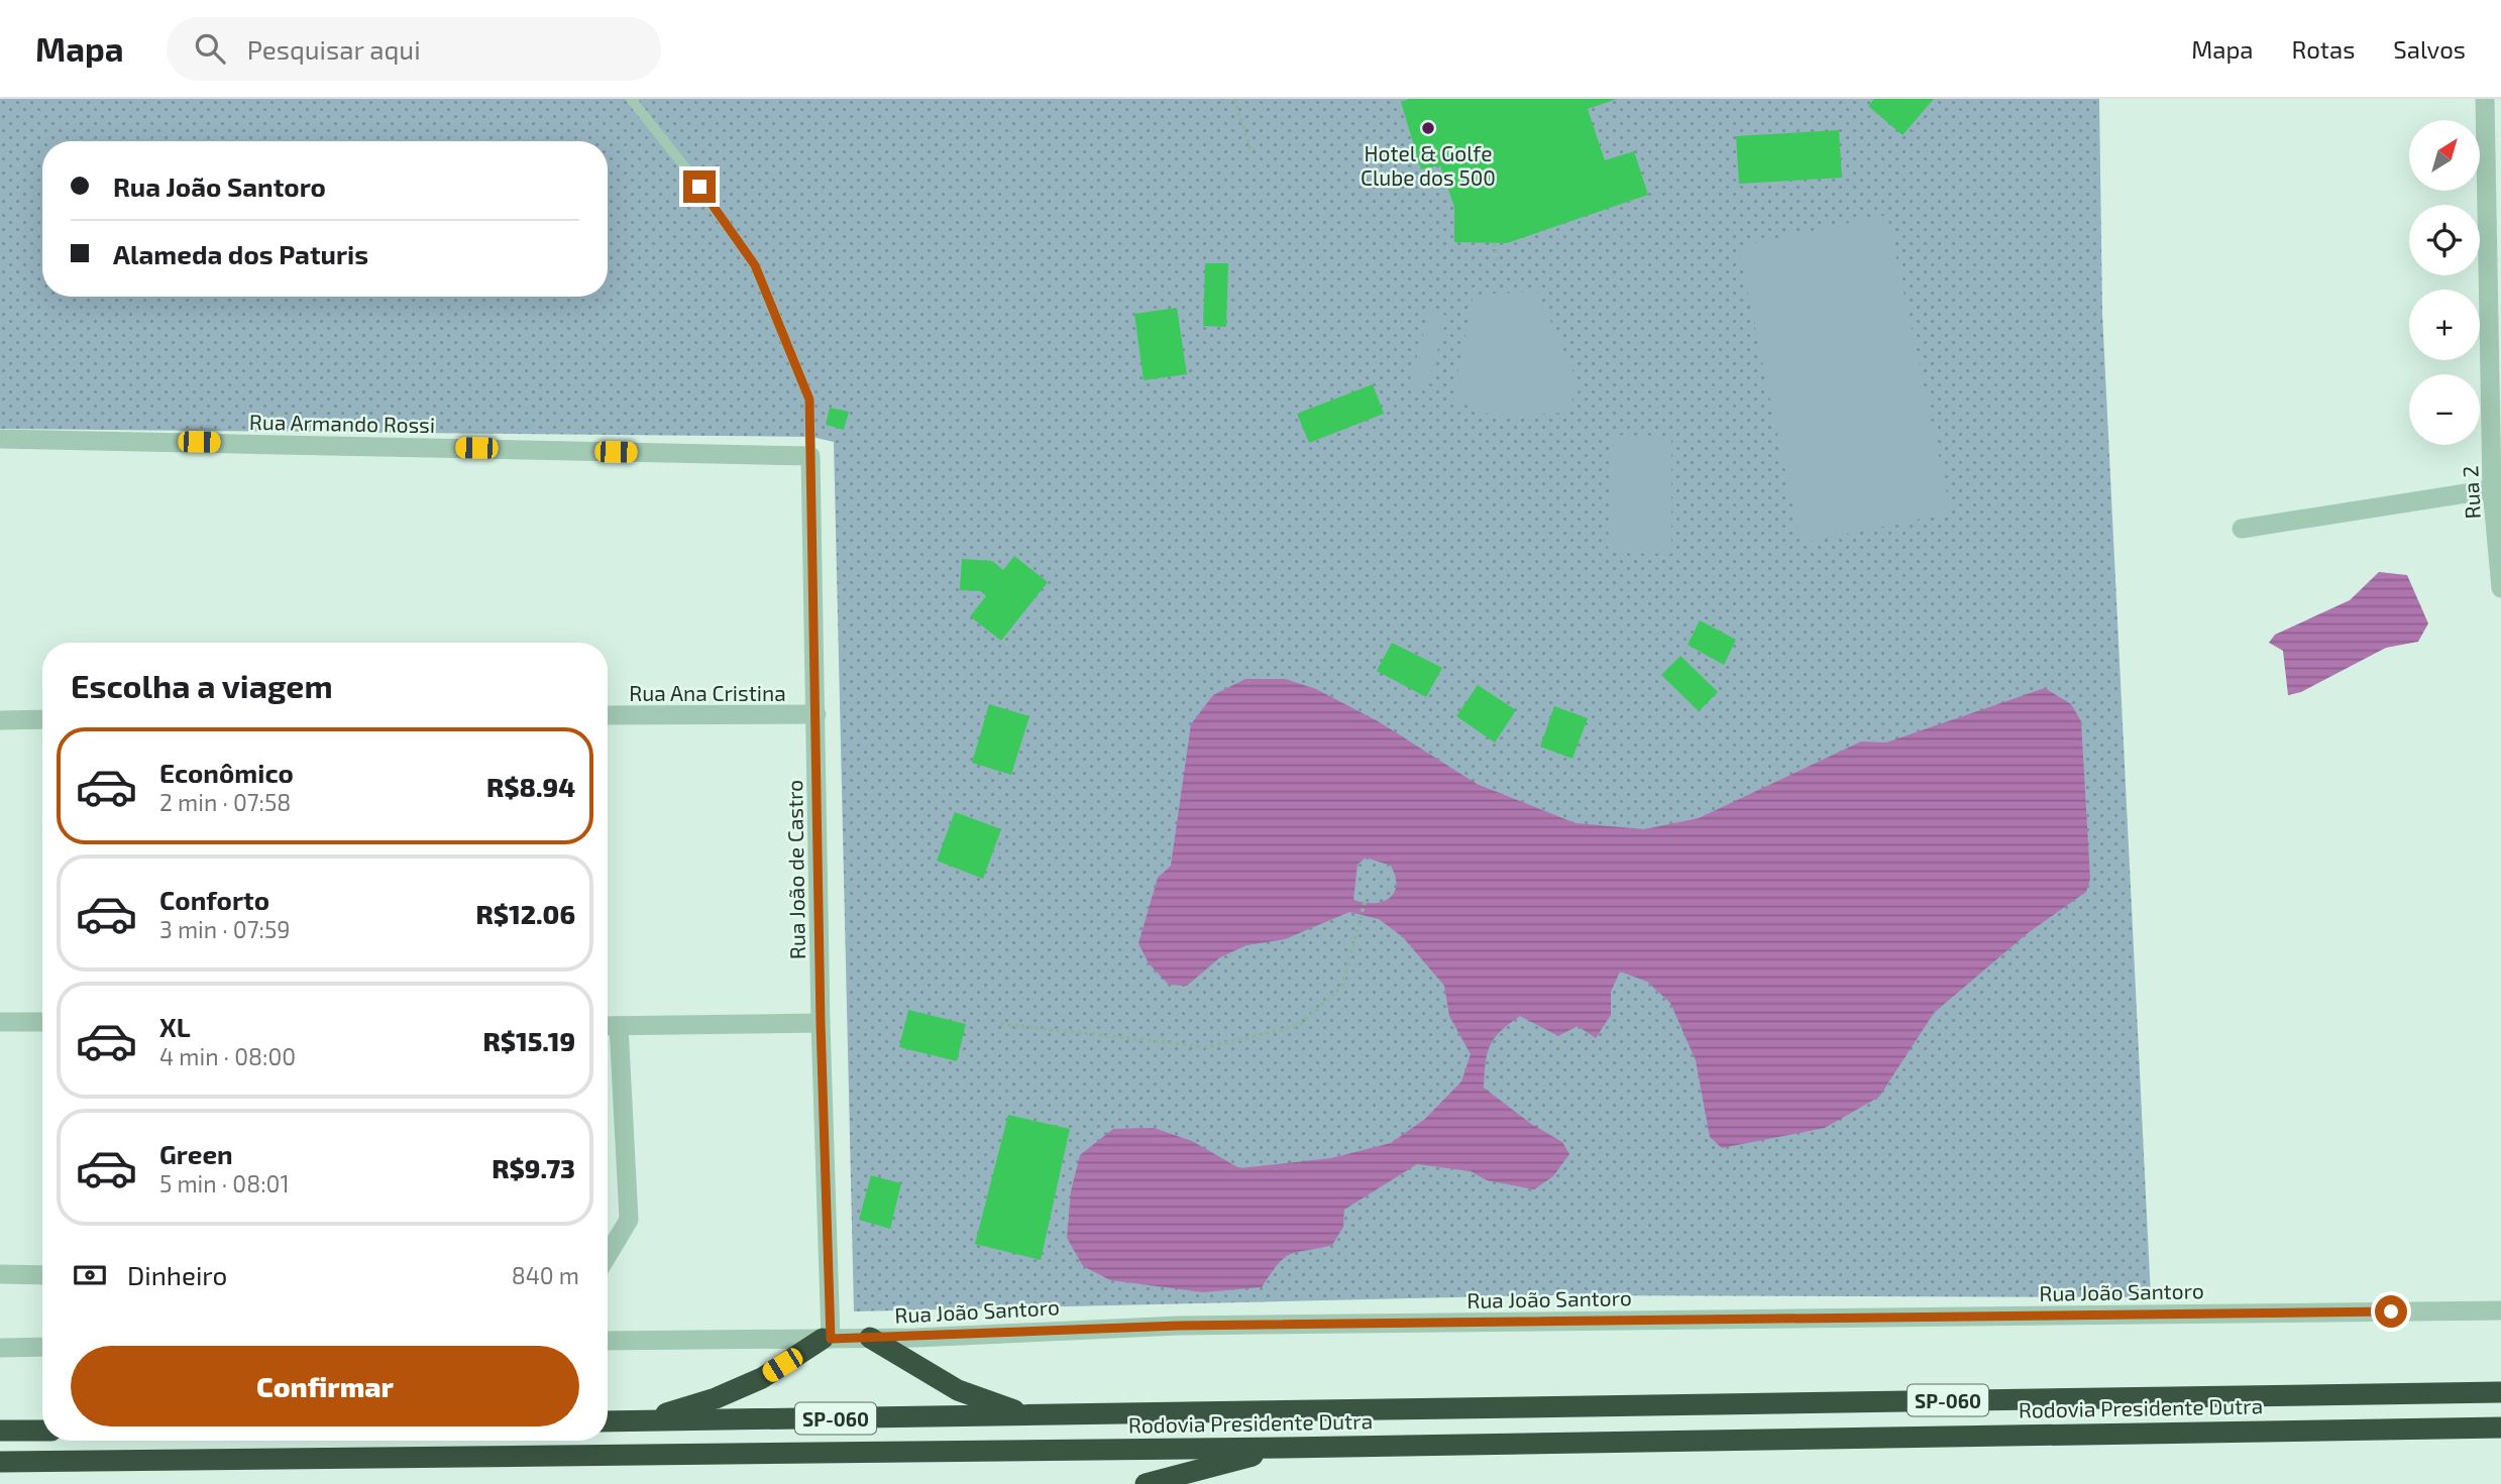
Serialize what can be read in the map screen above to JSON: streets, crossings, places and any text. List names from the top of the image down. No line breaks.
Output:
{"streets":{"highway":["SP-060","Rodovia Presidente Dutra"],"street":["Rua Armando Rossi","Rua 2","Rua Ana Cristina","Rua João de Castro","Rua João Santoro"]},"crossings":[["Rua Armando Rossi","Rua João de Castro"],["Rua Ana Cristina","Rua João de Castro"],["Rua João de Castro","Rua João Santoro"]],"places":["Hotel & Golfe Clube dos 500"],"north":"top right","page":{"header":"Mapa","search":"Pesquisar aqui","nav":["Mapa","Rotas","Salvos"],"map_buttons":["+","−"],"banner":["Rua João Santoro","Alameda dos Paturis"],"heading":"Escolha a viagem","list":[{"name":"Econômico","note":"2 min · 07:58","value":"R$8.94"},{"name":"Conforto","note":"3 min · 07:59","value":"R$12.06"},{"name":"XL","note":"4 min · 08:00","value":"R$15.19"},{"name":"Green","note":"5 min · 08:01","value":"R$9.73"}],"pay":["Dinheiro","840 m"],"buttons":"Confirmar"}}
